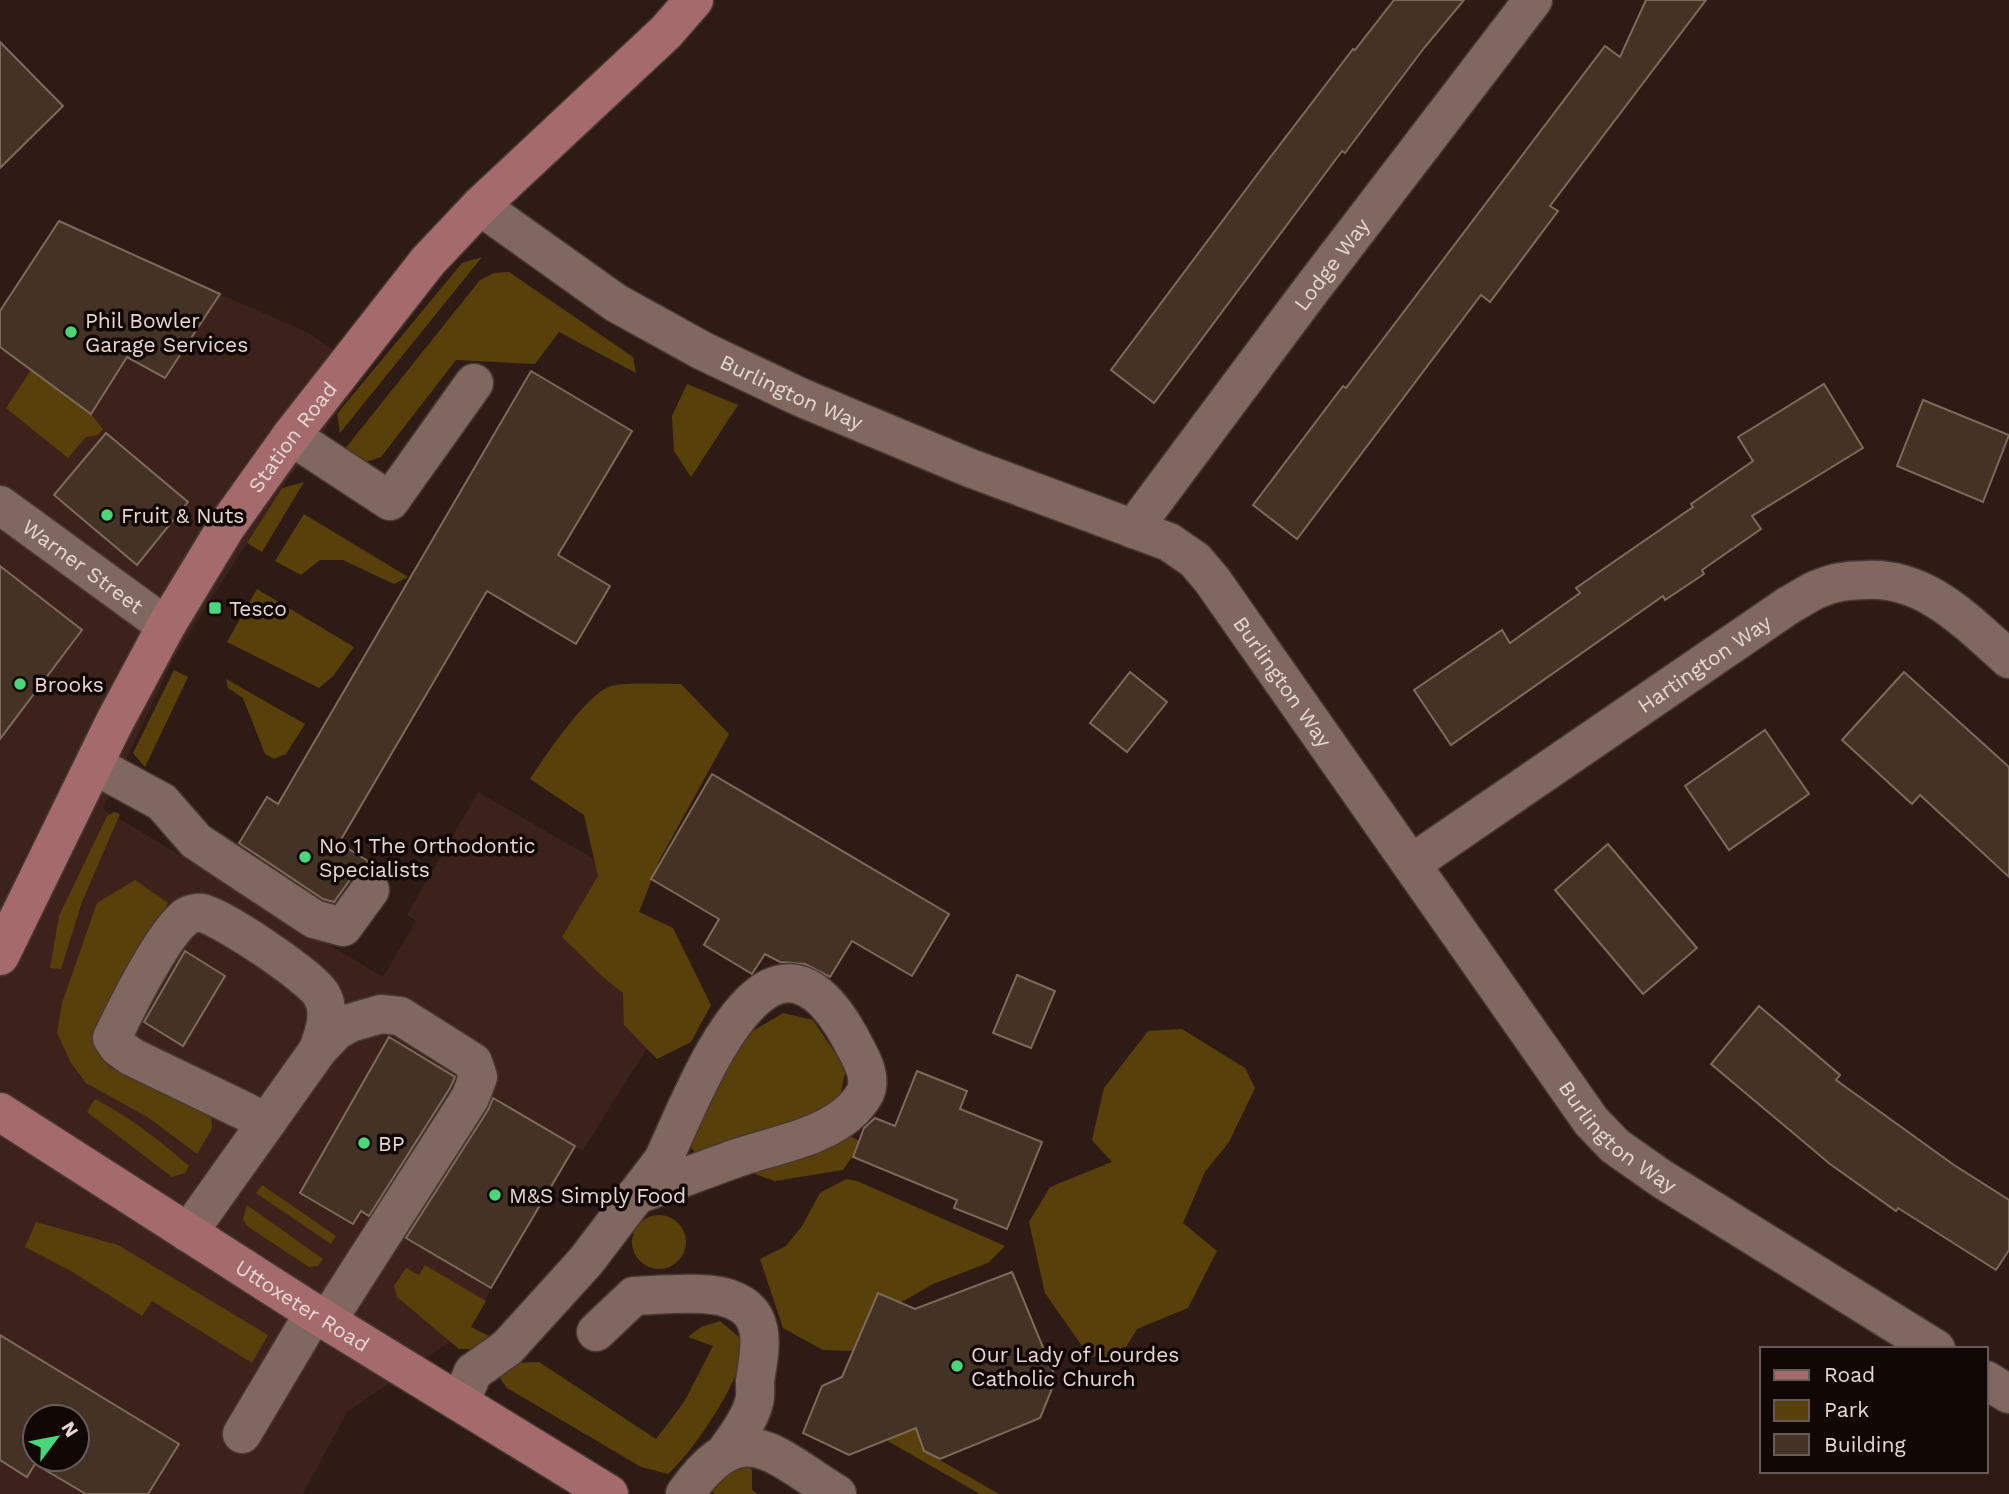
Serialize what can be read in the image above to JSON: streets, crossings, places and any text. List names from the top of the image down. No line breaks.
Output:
{"streets":{"main road":["Station Road","Uttoxeter Road"],"street":["Lodge Way","Burlington Way","Warner Street","Hartington Way"]},"crossings":[["Lodge Way","Burlington Way"],["Burlington Way","Station Road"],["Burlington Way","Hartington Way"],["Station Road","Warner Street"]],"places":{"other":["Phil Bowler Garage Services","Fruit & Nuts","Brooks","No 1 The Orthodontic Specialists","BP","M&S Simply Food","Our Lady of Lourdes Catholic Church"],"transit":["Tesco"]},"legend":["Road","Park","Building"],"north":"top right"}
